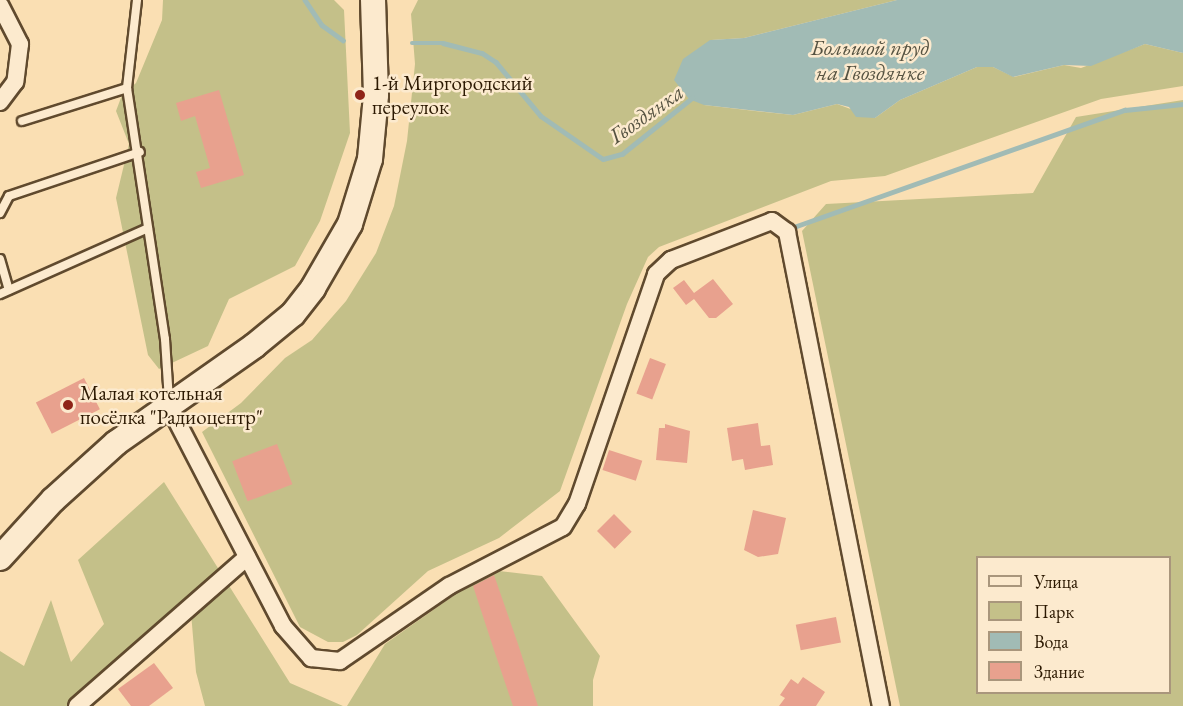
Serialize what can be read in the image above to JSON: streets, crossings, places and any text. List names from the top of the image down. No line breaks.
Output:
{"water":["Большой пруд на Гвоздянке","Гвоздянка"],"places":["1-й Миргородский переулок","Малая котельная посёлка \"Радиоцентр\""],"legend":["Улица","Парк","Вода","Здание"]}
